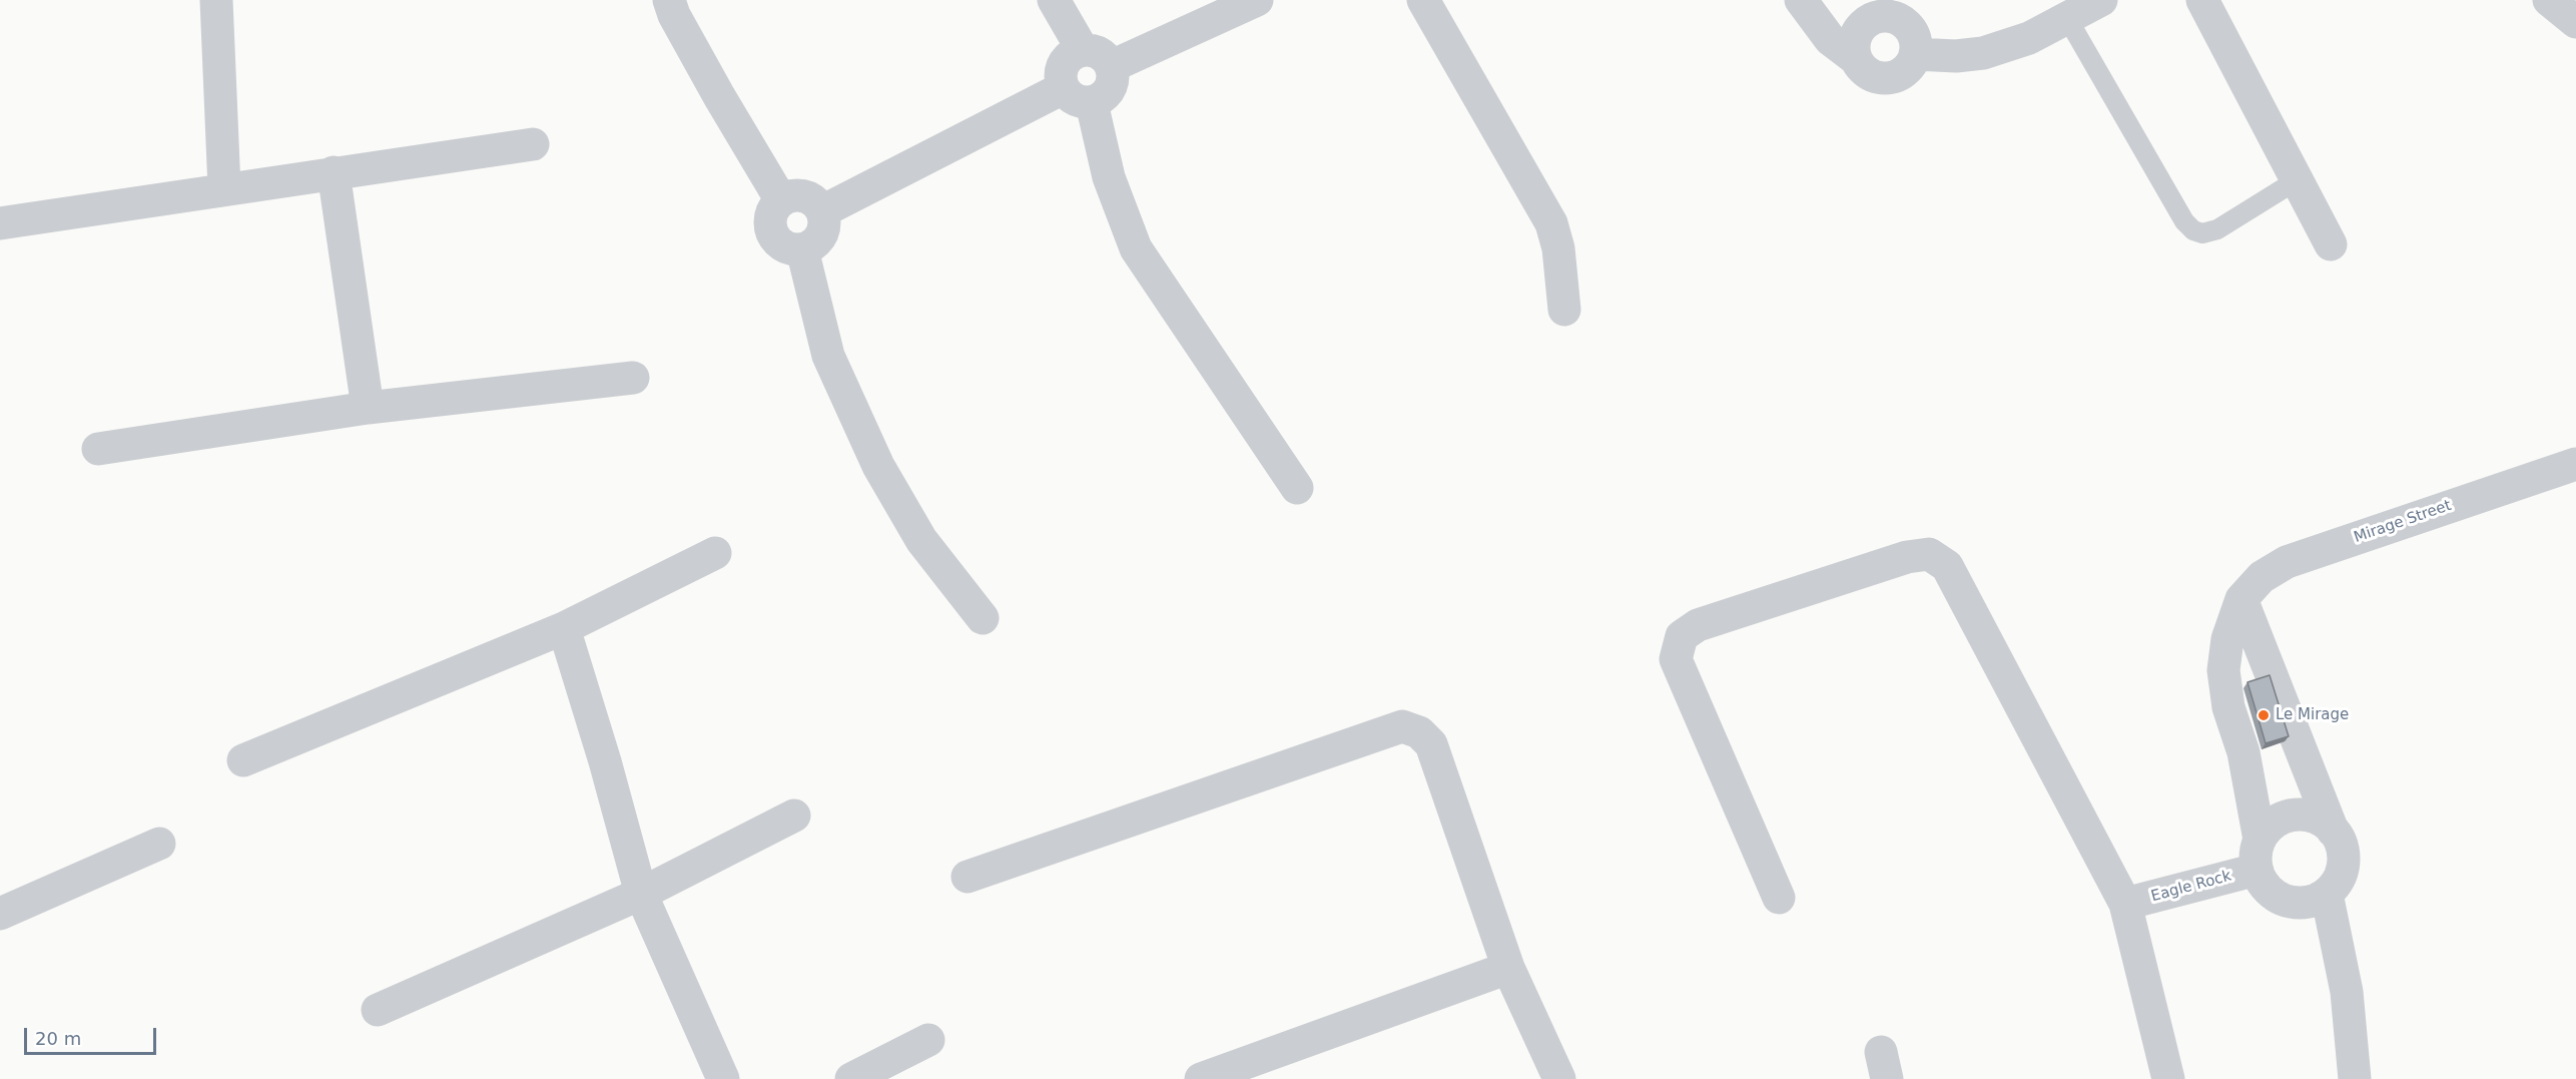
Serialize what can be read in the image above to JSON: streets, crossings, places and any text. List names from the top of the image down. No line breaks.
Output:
{"streets":{"street":["Mirage Street","Eagle Rock"]},"places":["Le Mirage"],"scale_bar":"20 m"}
